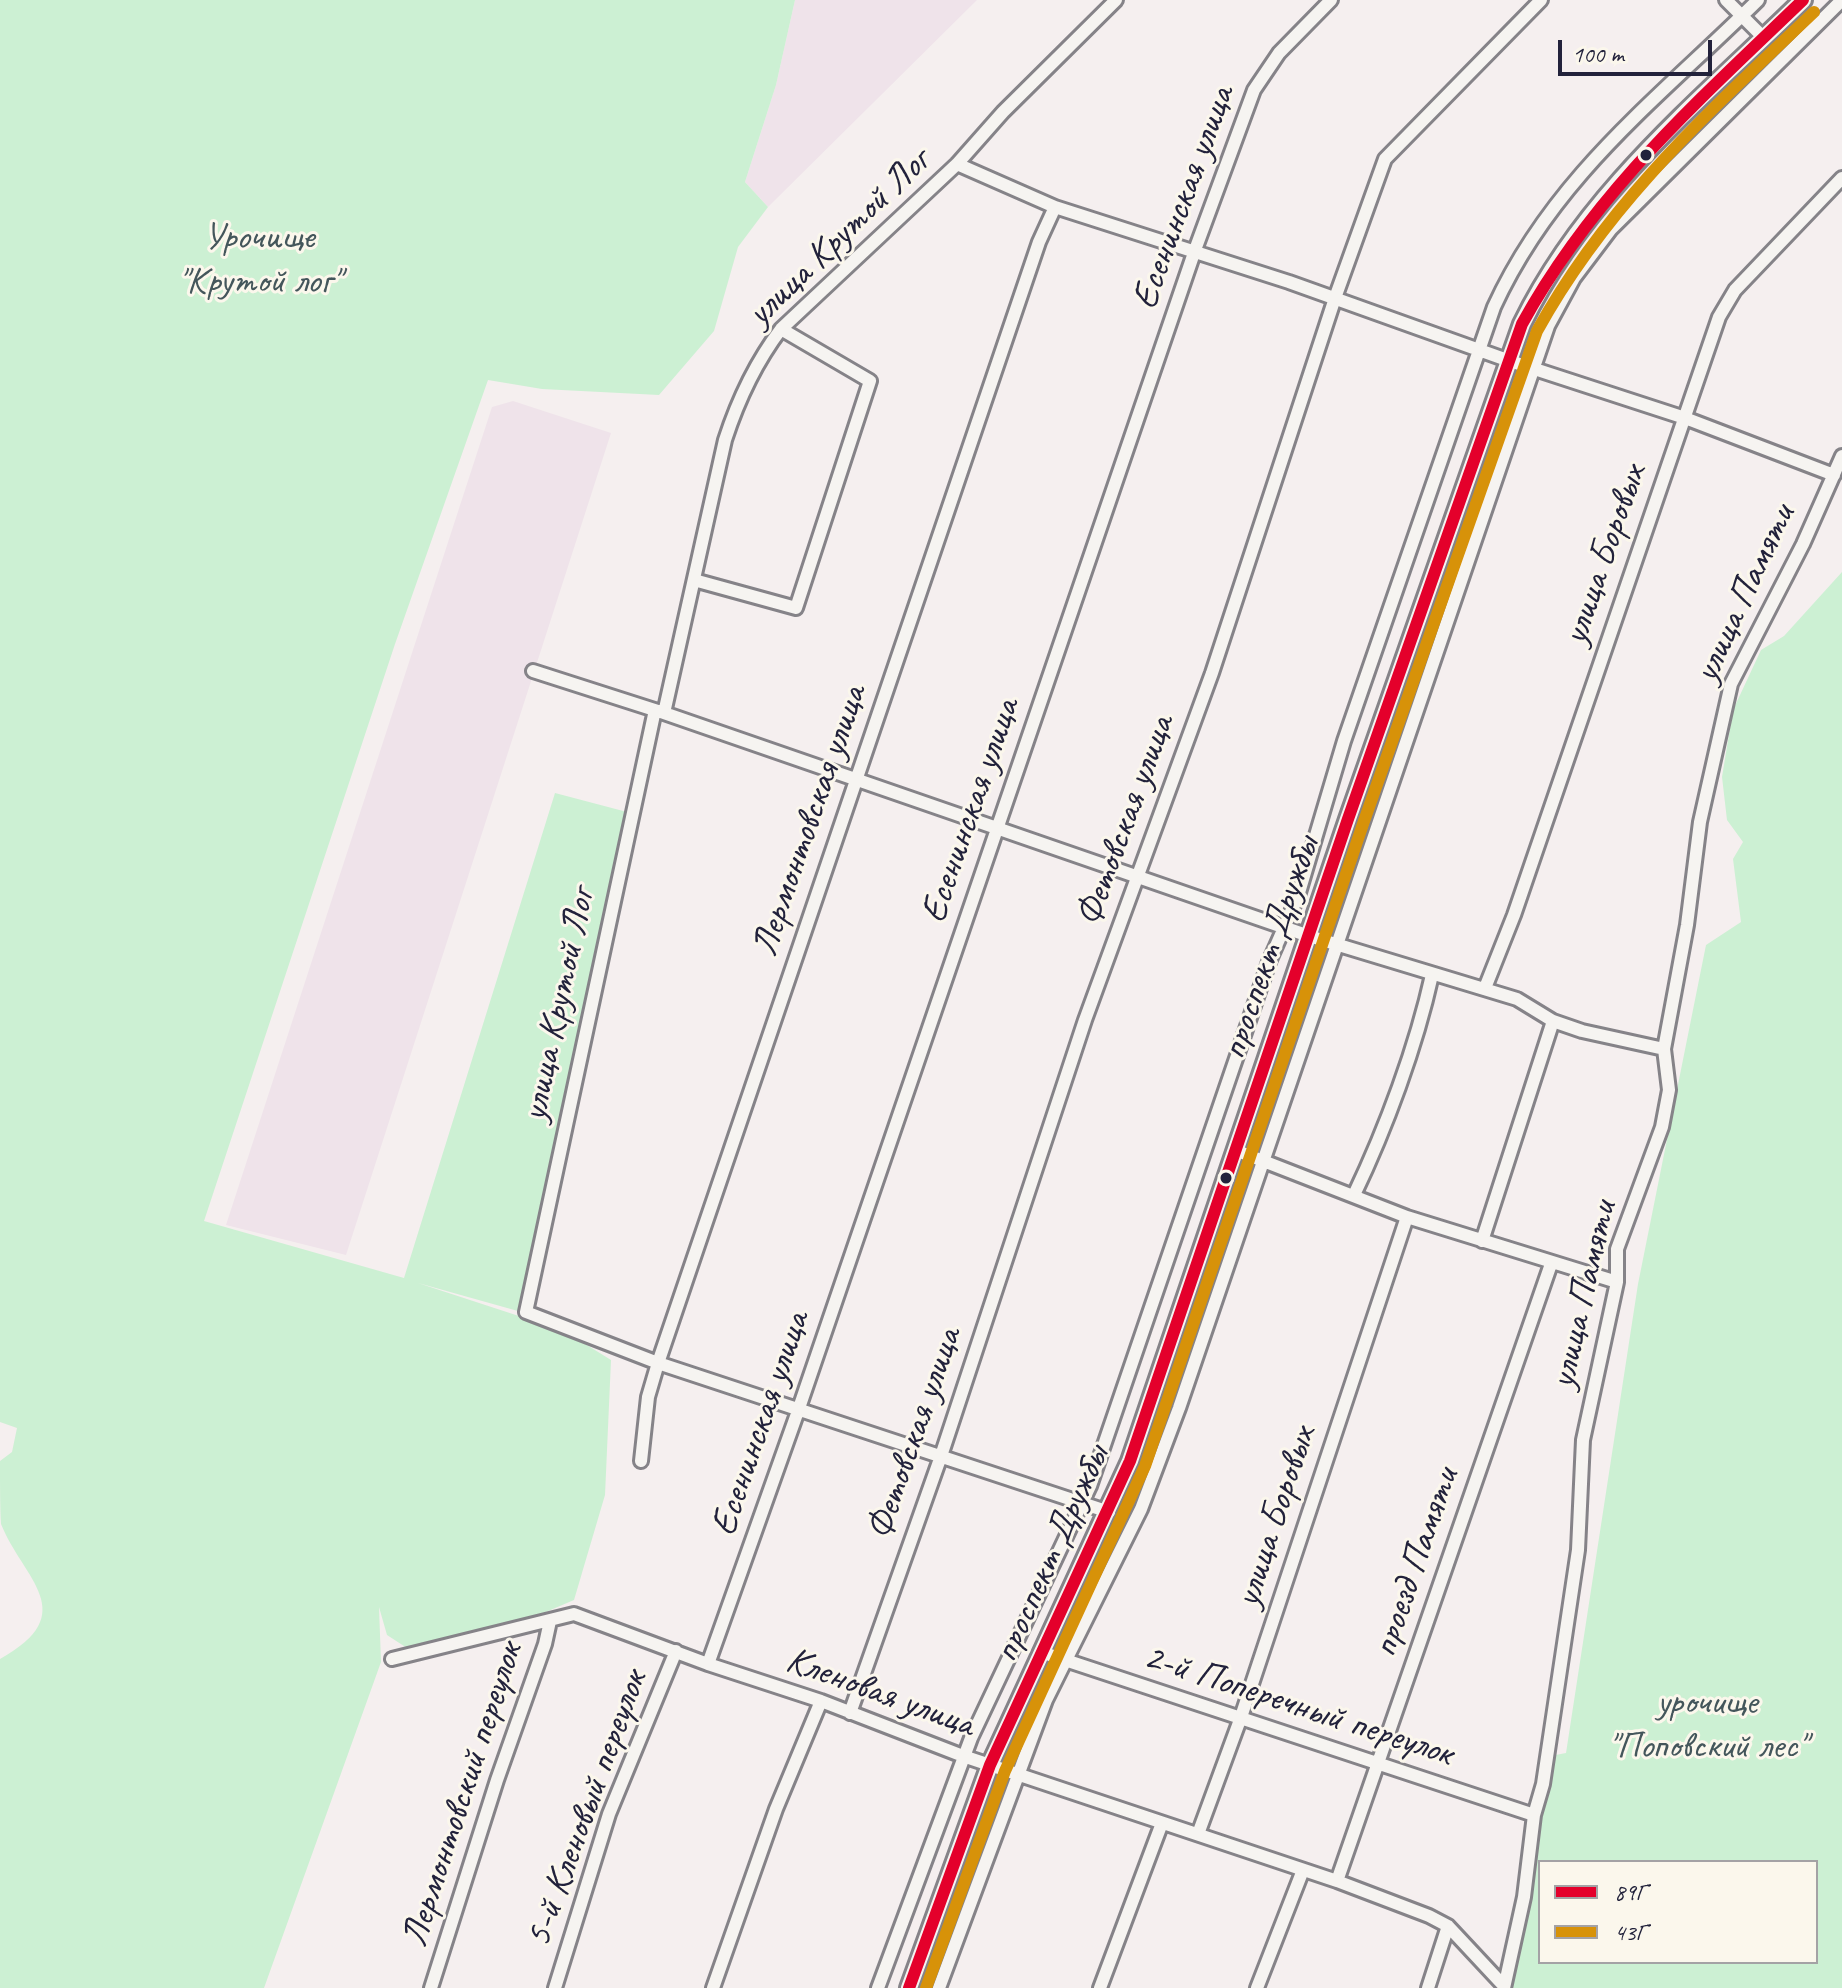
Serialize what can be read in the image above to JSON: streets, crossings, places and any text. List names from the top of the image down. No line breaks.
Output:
{"streets":{"main road":["проспект Дружбы"],"street":["Есенинская улица","улица Крутой Лог","улица Боровых","улица Памяти","Лермонтовская улица","Фетовская улица","проезд Памяти","Кленовая улица","2-й Поперечный переулок","Лермонтовский переулок","5-й Кленовый переулок"]},"crossings":[["Есенинская улица","Кленовая улица"],["улица Крутой Лог","Лермонтовская улица"],["улица Боровых","Кленовая улица"],["улица Боровых","2-й Поперечный переулок"],["улица Памяти","Кленовая улица"],["улица Памяти","2-й Поперечный переулок"],["Фетовская улица","Кленовая улица"],["проспект Дружбы","Кленовая улица"],["проспект Дружбы","2-й Поперечный переулок"],["проезд Памяти","Кленовая улица"],["проезд Памяти","2-й Поперечный переулок"],["Кленовая улица","Лермонтовский переулок"],["Кленовая улица","5-й Кленовый переулок"]],"parks":["Урочище \"Крутой лог\"","урочище \"Поповский лес\""],"lines":["transit line 89Г","transit line 43Г"],"legend":["89Г","43Г"],"scale_bar":"100 m"}
